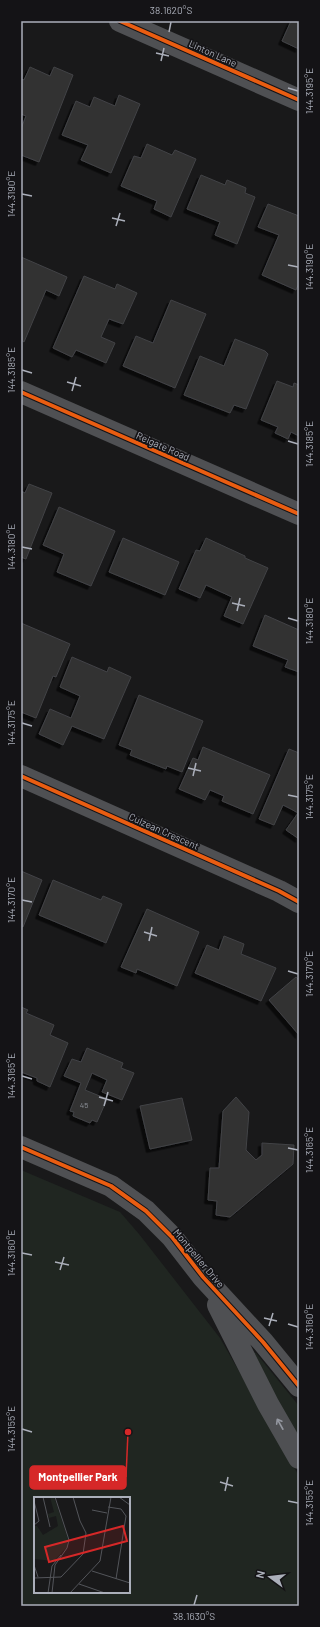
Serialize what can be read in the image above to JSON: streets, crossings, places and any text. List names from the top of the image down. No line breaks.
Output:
{"streets":{"street":["Linton Lane","Reigate Road","Culzean Crescent","Montpellier Drive"]},"places":["Montpellier Park"],"house_numbers":["45"],"north":"left","coordinates":["38.1620°S","144.3195°E","144.3190°E","144.3185°E","144.3180°E","144.3175°E","144.3170°E","144.3165°E","144.3160°E","144.3155°E","38.1630°S"]}
